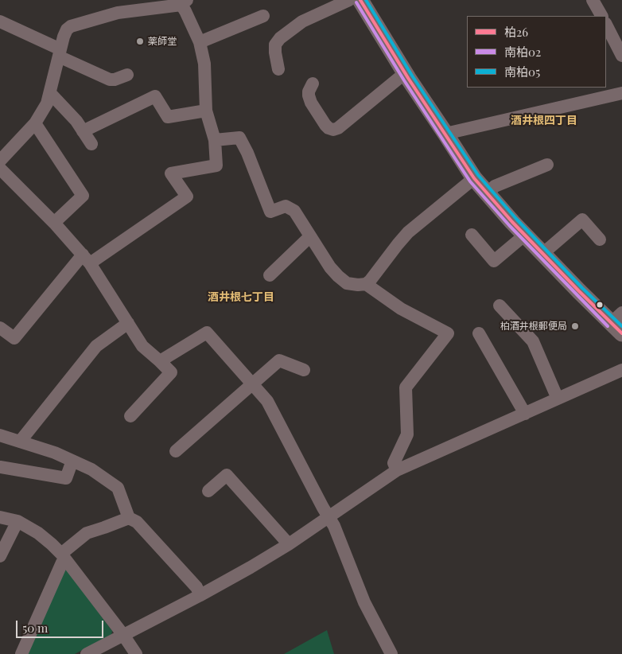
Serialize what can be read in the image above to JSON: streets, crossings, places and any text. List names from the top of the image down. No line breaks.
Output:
{"districts":["酒井根四丁目","酒井根七丁目"],"places":["薬師堂","柏酒井根郵便局"],"lines":["transit line 柏26","transit line 南柏05","transit line 南柏02"],"legend":["柏26","南柏02","南柏05"],"scale_bar":"50 m"}
